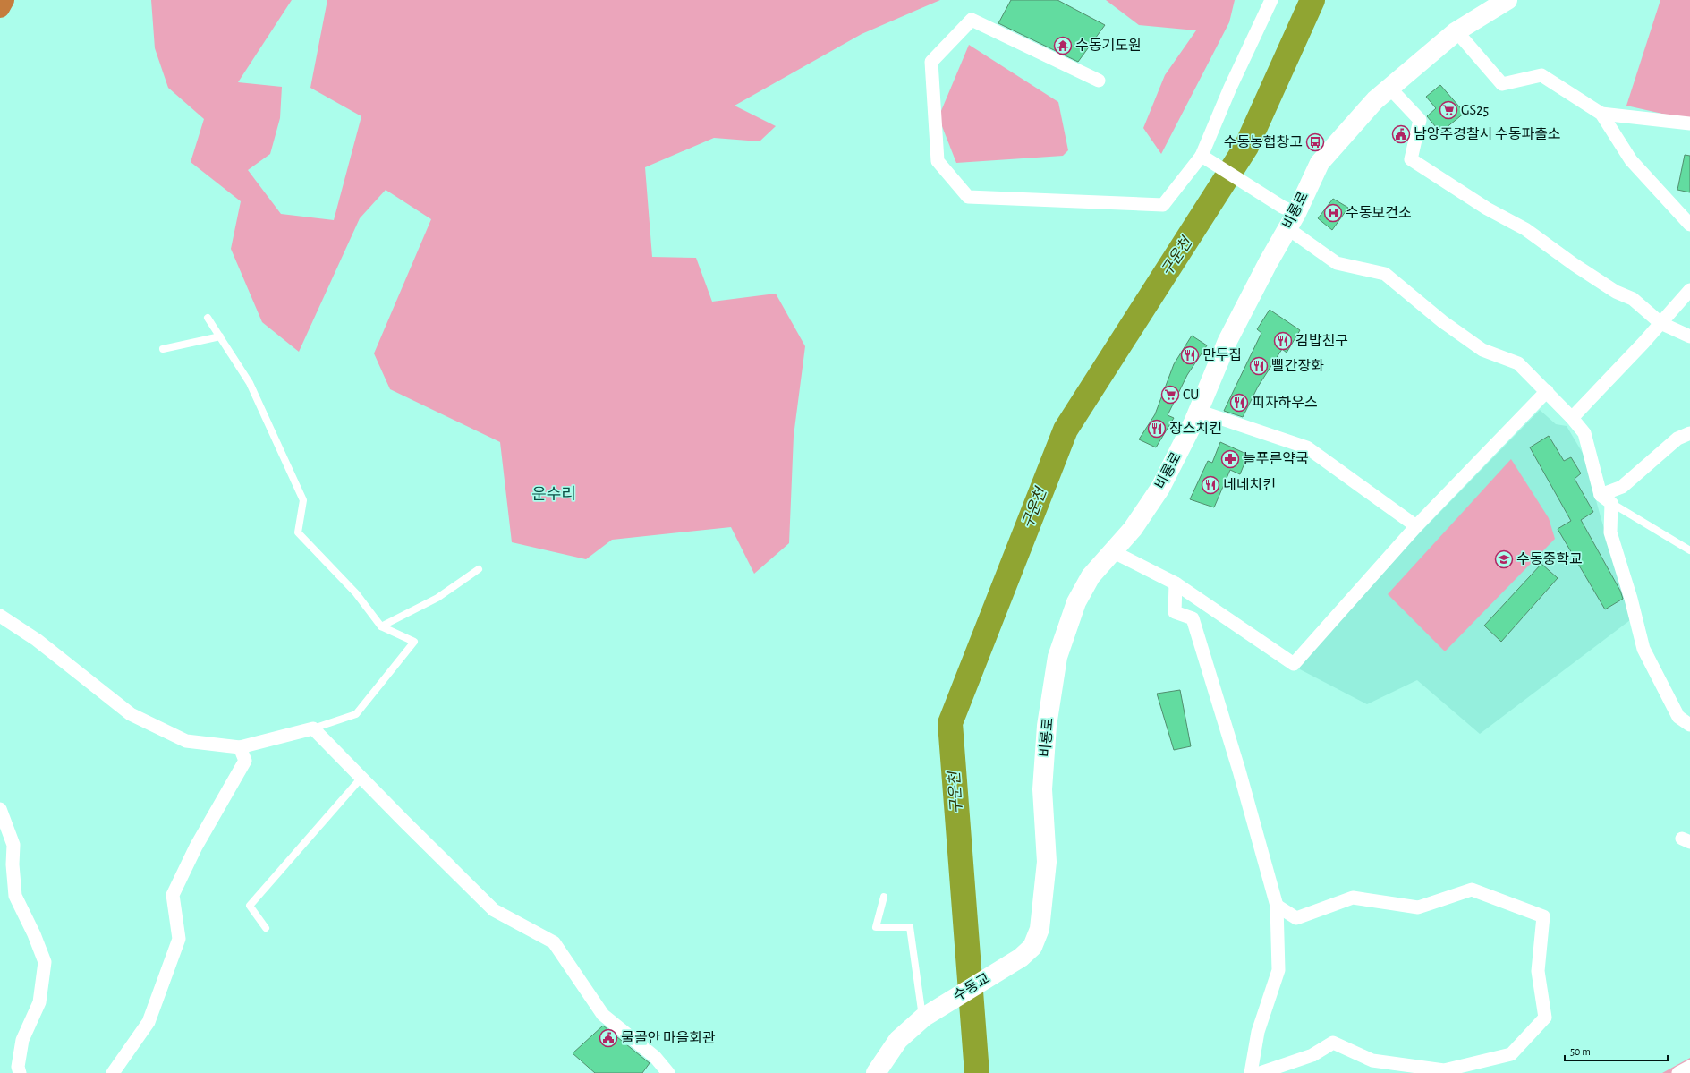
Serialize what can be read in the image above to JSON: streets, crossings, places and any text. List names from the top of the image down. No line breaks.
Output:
{"streets":{"main road":["비룡로","수동교"]},"crossings":[["비룡로","수동교"]],"districts":["운수리"],"water":["구운천"],"places":{"temple":["수동기도원"],"supermarket":["GS25","CU"],"public building":["남양주경찰서 수동파출소","물골안 마을회관"],"bus stop":["수동농협창고"],"hospital":["수동보건소"],"restaurant":["김밥친구","만두집","빨간장화","피자하우스","장스치킨","네네치킨"],"pharmacy":["늘푸른약국"],"school or university":["수동중학교"]},"scale_bar":"50 m"}
